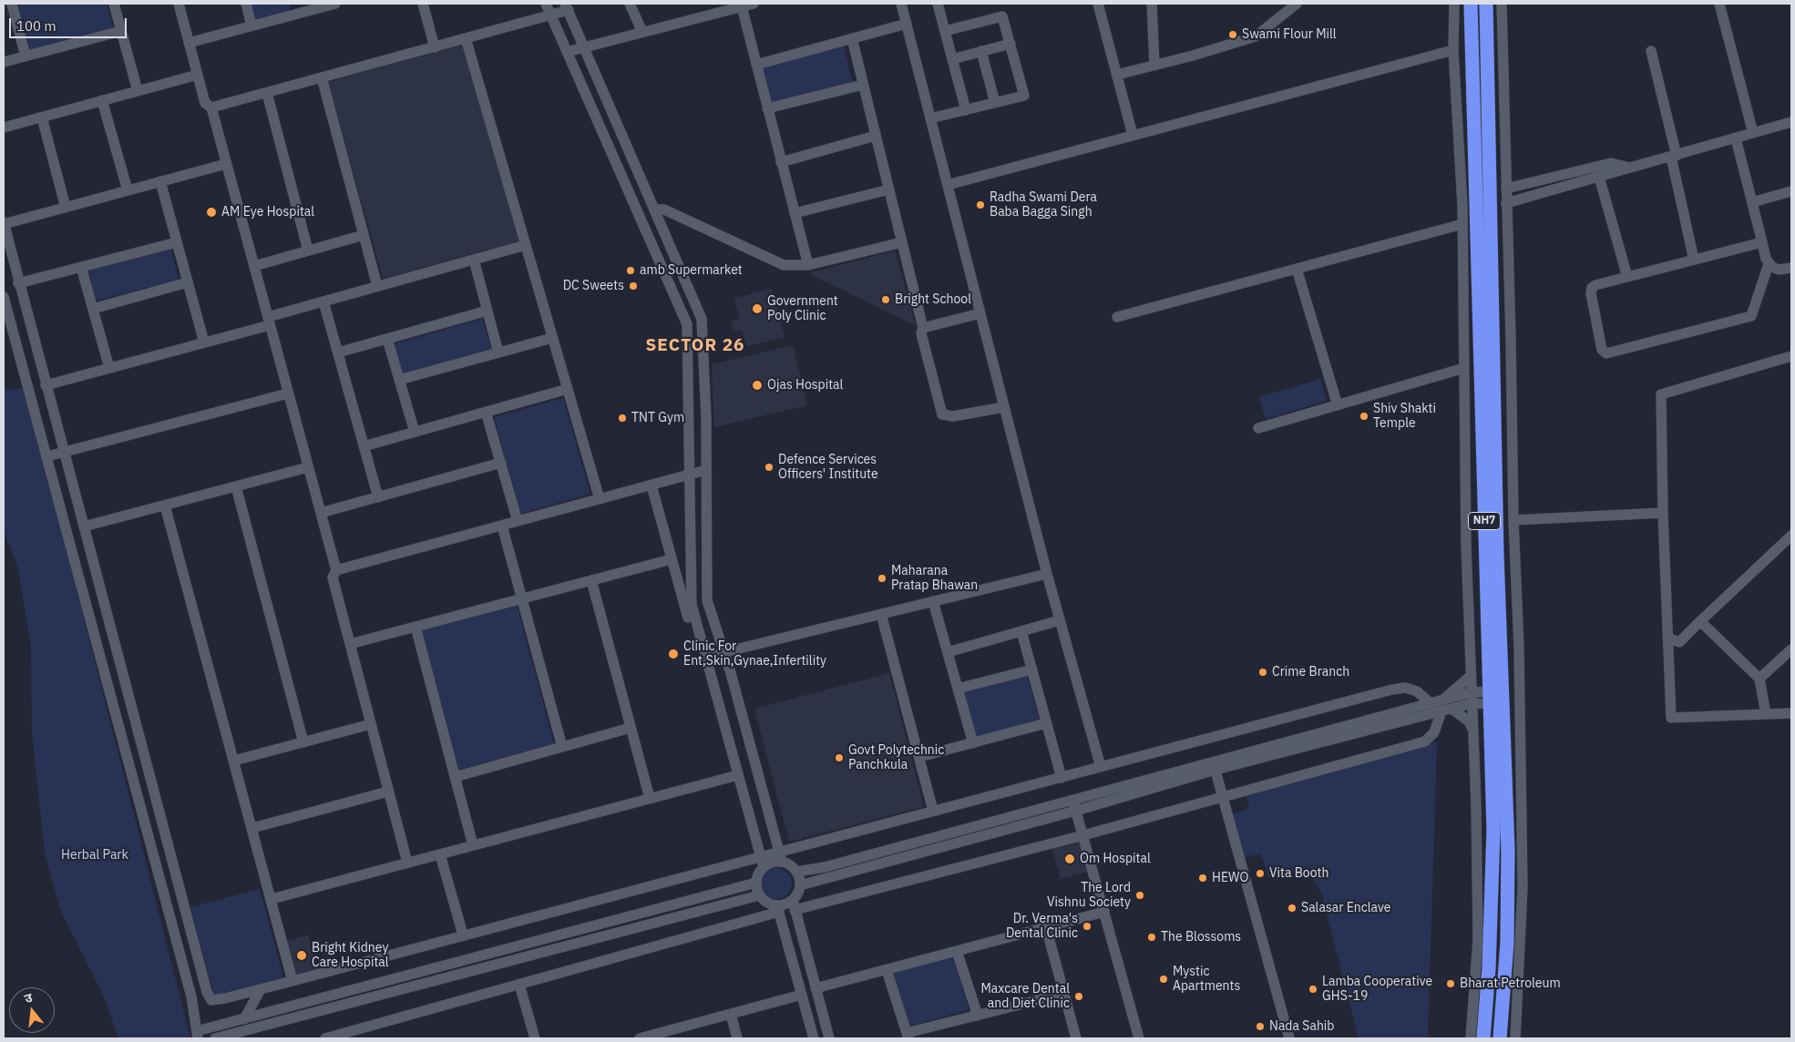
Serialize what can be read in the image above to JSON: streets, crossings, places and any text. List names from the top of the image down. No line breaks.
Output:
{"streets":{"highway":["NH7"]},"districts":["SECTOR 26"],"parks":["Herbal Park"],"places":["Swami Flour Mill","Radha Swami Dera Baba Bagga Singh","AM Eye Hospital","amb Supermarket","DC Sweets","Bright School","Government Poly Clinic","Ojas Hospital","Shiv Shakti Temple","TNT Gym","Defence Services Officers' Institute","Maharana Pratap Bhawan","Clinic For Ent,Skin,Gynae,Infertility","Crime Branch","Govt Polytechnic Panchkula","Om Hospital","Vita Booth","HEWO","The Lord Vishnu Society","Salasar Enclave","Dr. Verma's Dental Clinic","The Blossoms","Bright Kidney Care Hospital","Mystic Apartments","Bharat Petroleum","Lamba Cooperative GHS-19","Maxcare Dental and Diet Clinic","Nada Sahib"],"scale_bar":"100 m","north":"top"}
